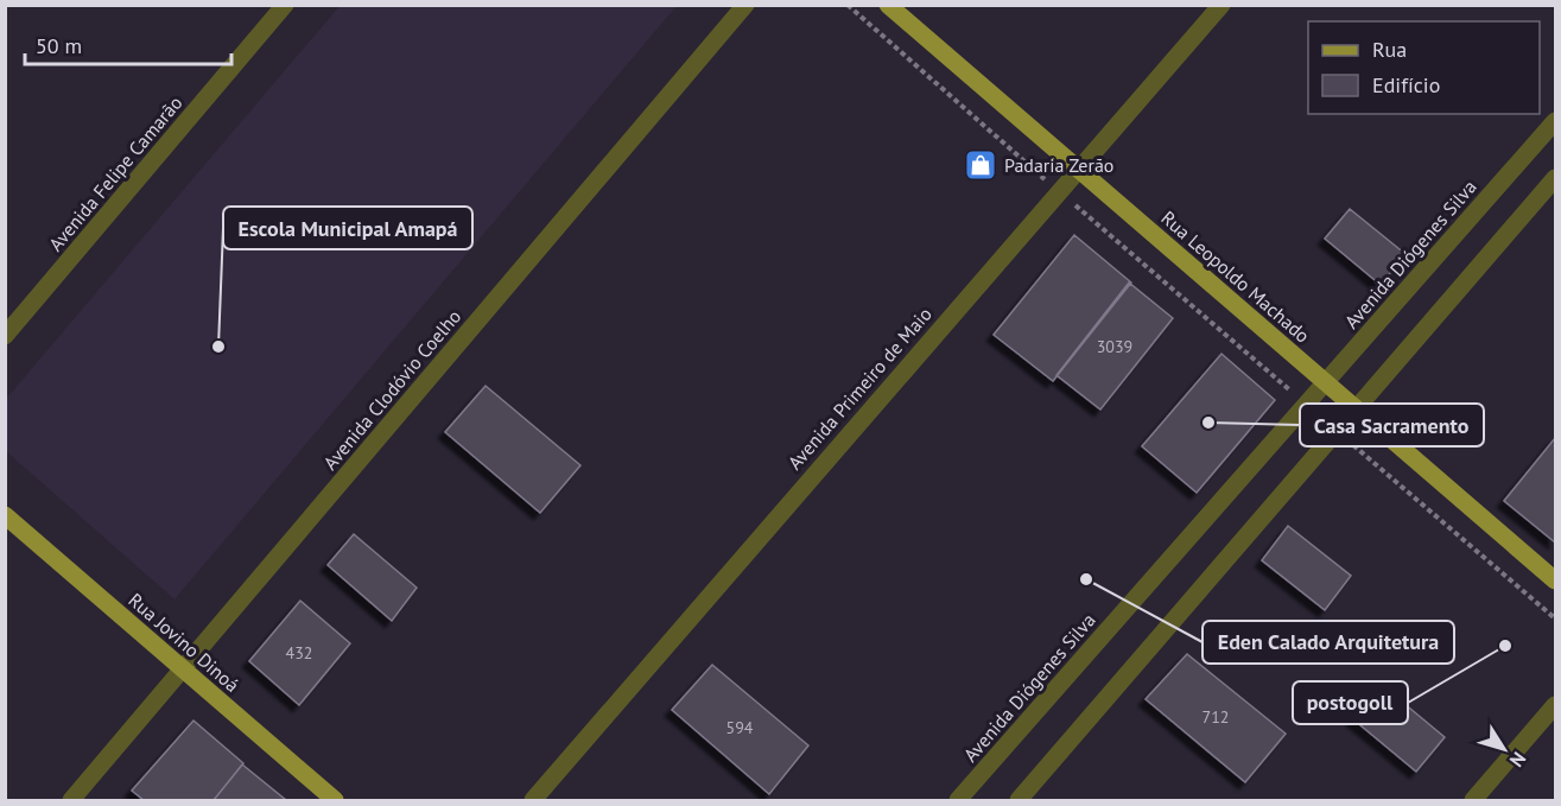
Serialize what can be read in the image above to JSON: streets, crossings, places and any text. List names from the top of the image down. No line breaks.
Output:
{"streets":{"main road":["Rua Leopoldo Machado","Rua Jovino Dinoá"],"street":["Avenida Felipe Camarão","Avenida Diógenes Silva","Avenida Primeiro de Maio","Avenida Clodóvio Coelho"]},"crossings":[["Avenida Diógenes Silva","Rua Leopoldo Machado"],["Rua Leopoldo Machado","Avenida Primeiro de Maio"],["Avenida Clodóvio Coelho","Rua Jovino Dinoá"]],"places":{"shop":["Padaria Zerão"],"other":["Escola Municipal Amapá","Casa Sacramento","Eden Calado Arquitetura","postogoll"]},"house_numbers":["3039","432","712","594"],"legend":["Rua","Edifício"],"scale_bar":"50 m","north":"bottom right"}
